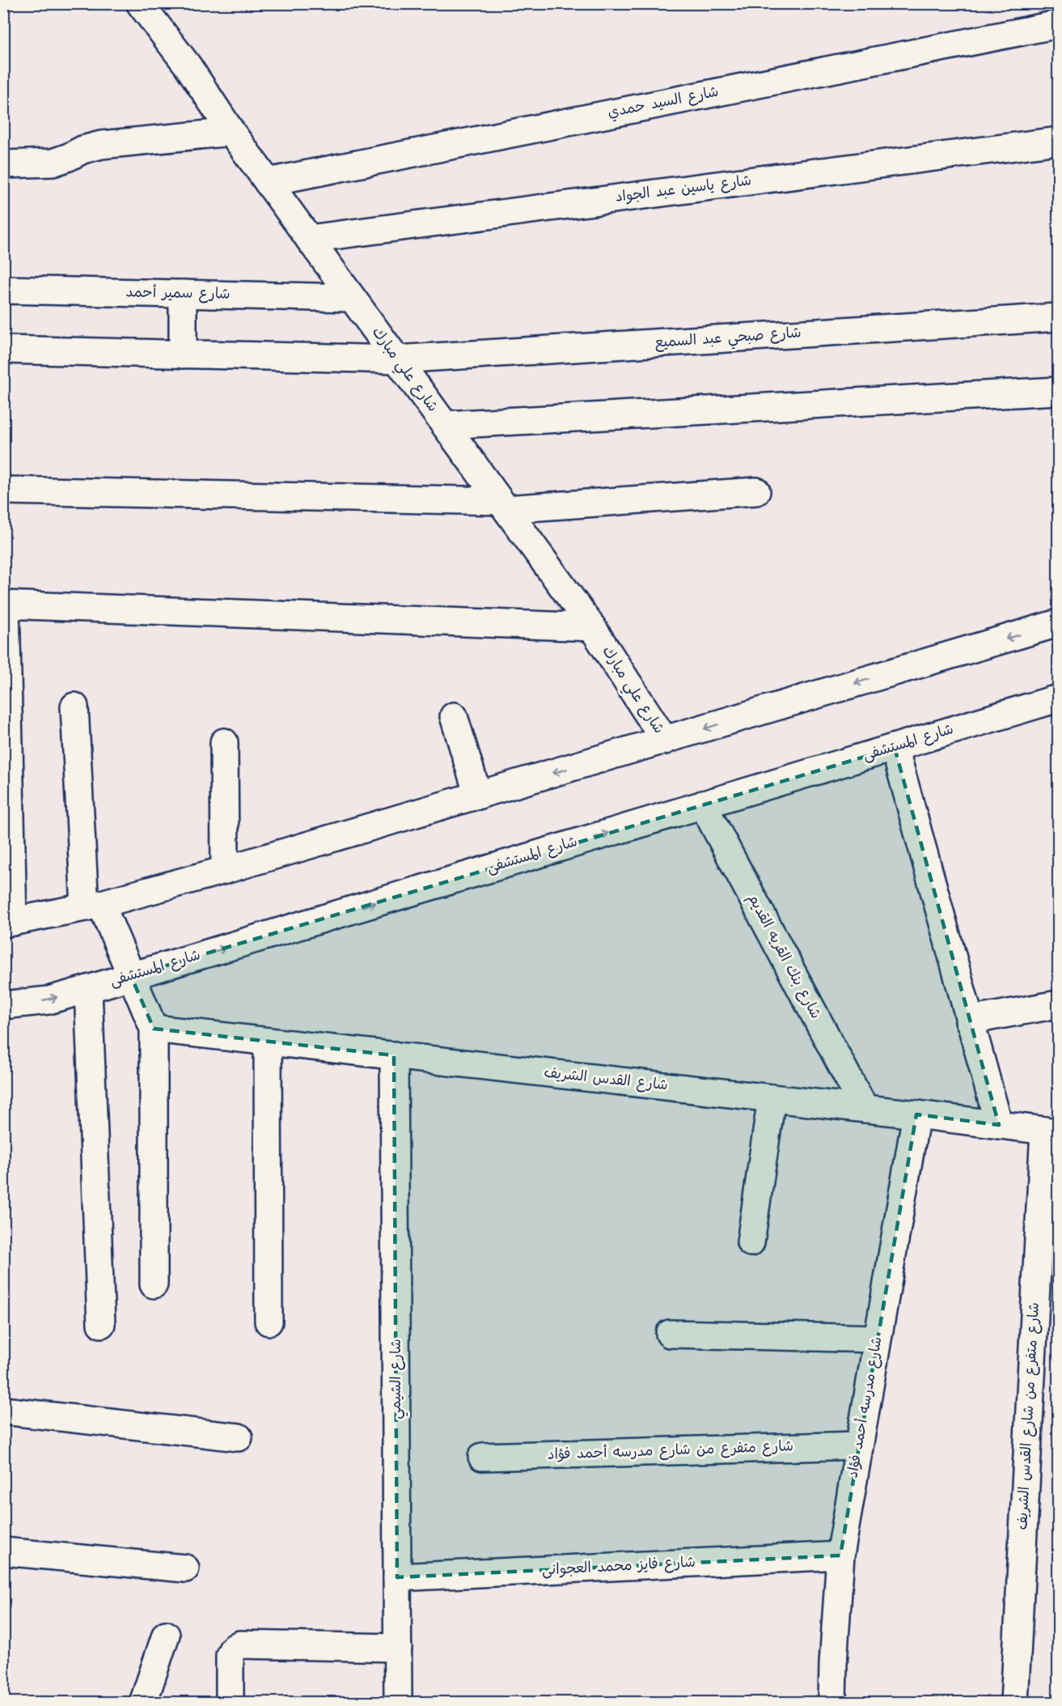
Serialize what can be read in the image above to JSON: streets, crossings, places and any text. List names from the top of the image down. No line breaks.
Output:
{"streets":{"street":["شارع السيد حمدي","شارع ياسين عبد الجواد","شارع سمير أحمد","شارع صبحي عبد السميع","شارع علي مبارك","شارع المستشفى","شارع بنك القريه القديم","شارع القدس الشريف","شارع الشيمي","شارع مدرسه أحمد فؤاد","شارع متفرع من شارع القدس الشريف","شارع متفرع من شارع مدرسه أحمد فؤاد","شارع فايز محمد العجوانى"]},"crossings":[["شارع السيد حمدي","شارع علي مبارك"],["شارع ياسين عبد الجواد","شارع علي مبارك"],["شارع سمير أحمد","شارع علي مبارك"],["شارع صبحي عبد السميع","شارع علي مبارك"],["شارع المستشفى","شارع بنك القريه القديم"],["شارع بنك القريه القديم","شارع القدس الشريف"],["شارع القدس الشريف","شارع الشيمي"],["شارع القدس الشريف","شارع مدرسه أحمد فؤاد"],["شارع القدس الشريف","شارع متفرع من شارع القدس الشريف"],["شارع الشيمي","شارع فايز محمد العجوانى"],["شارع مدرسه أحمد فؤاد","شارع متفرع من شارع مدرسه أحمد فؤاد"],["شارع مدرسه أحمد فؤاد","شارع فايز محمد العجوانى"]]}
